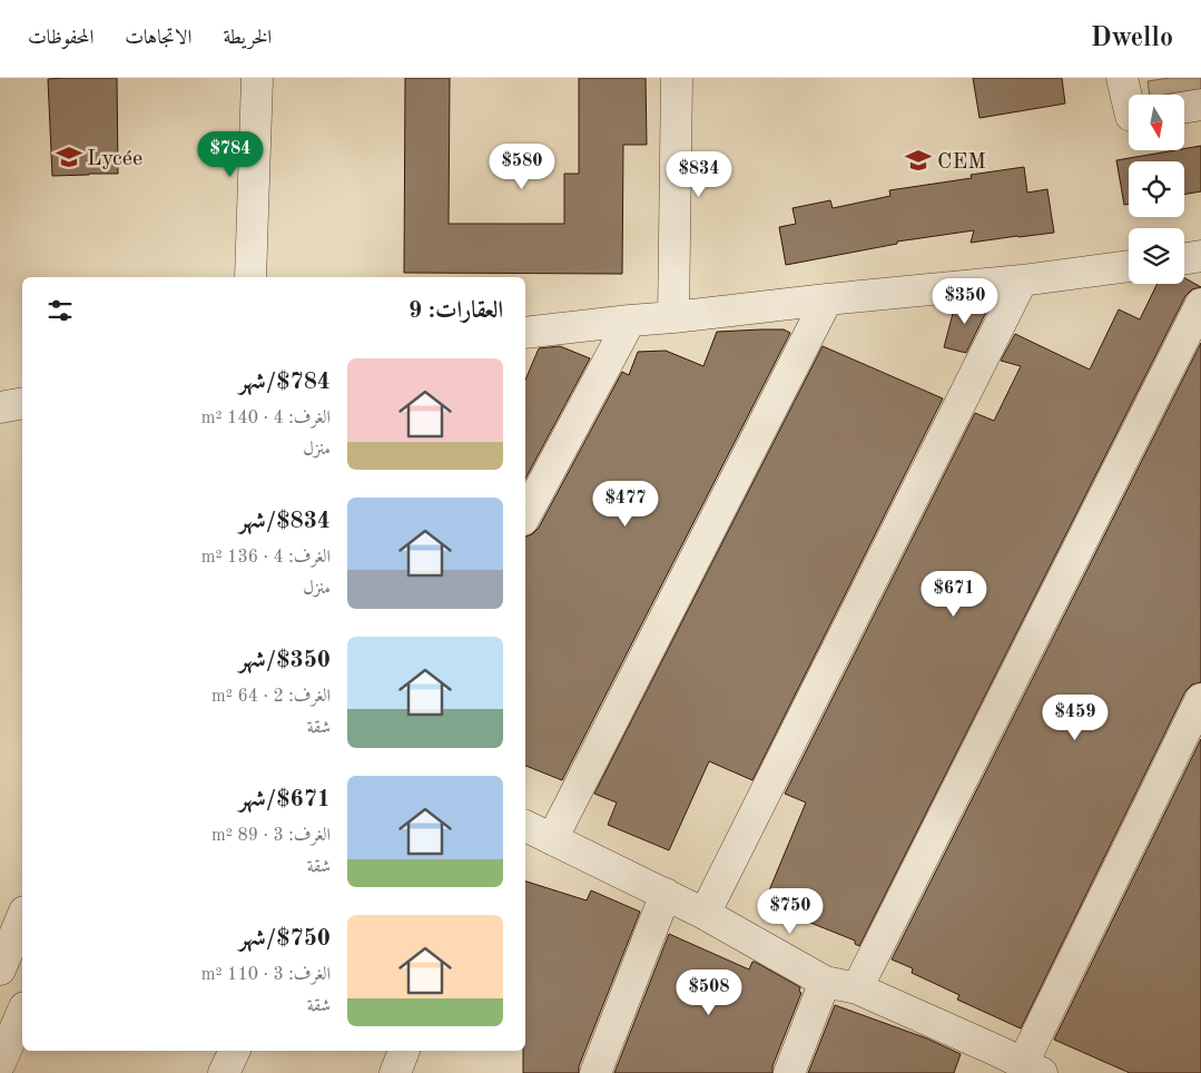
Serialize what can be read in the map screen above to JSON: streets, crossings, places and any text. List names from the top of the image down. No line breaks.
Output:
{"places":{"school or university":["Lycée","CEM"]},"north":"bottom","page":{"header":"Dwello","nav":["الخريطة","الاتجاهات","المحفوظات"],"price":["$784","$580","$834","$350","$477","$671","$459","$750","$508"],"heading":"العقارات: 9","list":[{"name":"$784/شهر","note":"الغرف: 4 · 140 m² · منزل"},{"name":"$834/شهر","note":"الغرف: 4 · 136 m² · منزل"},{"name":"$350/شهر","note":"الغرف: 2 · 64 m² · شقة"},{"name":"$671/شهر","note":"الغرف: 3 · 89 m² · شقة"},{"name":"$750/شهر","note":"الغرف: 3 · 110 m² · شقة"}]}}
